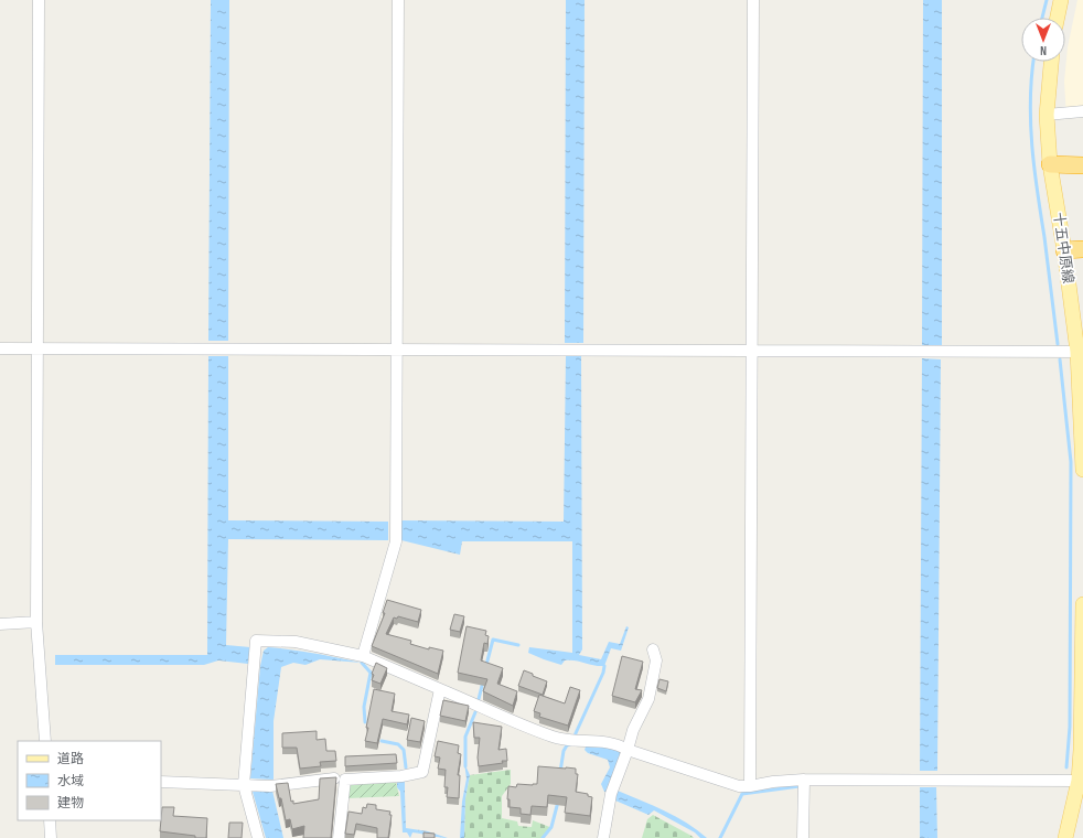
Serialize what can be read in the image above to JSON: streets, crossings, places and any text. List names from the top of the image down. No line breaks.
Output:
{"streets":{"main road":["十五中原線"]},"legend":["道路","水域","建物"],"north":"bottom"}
